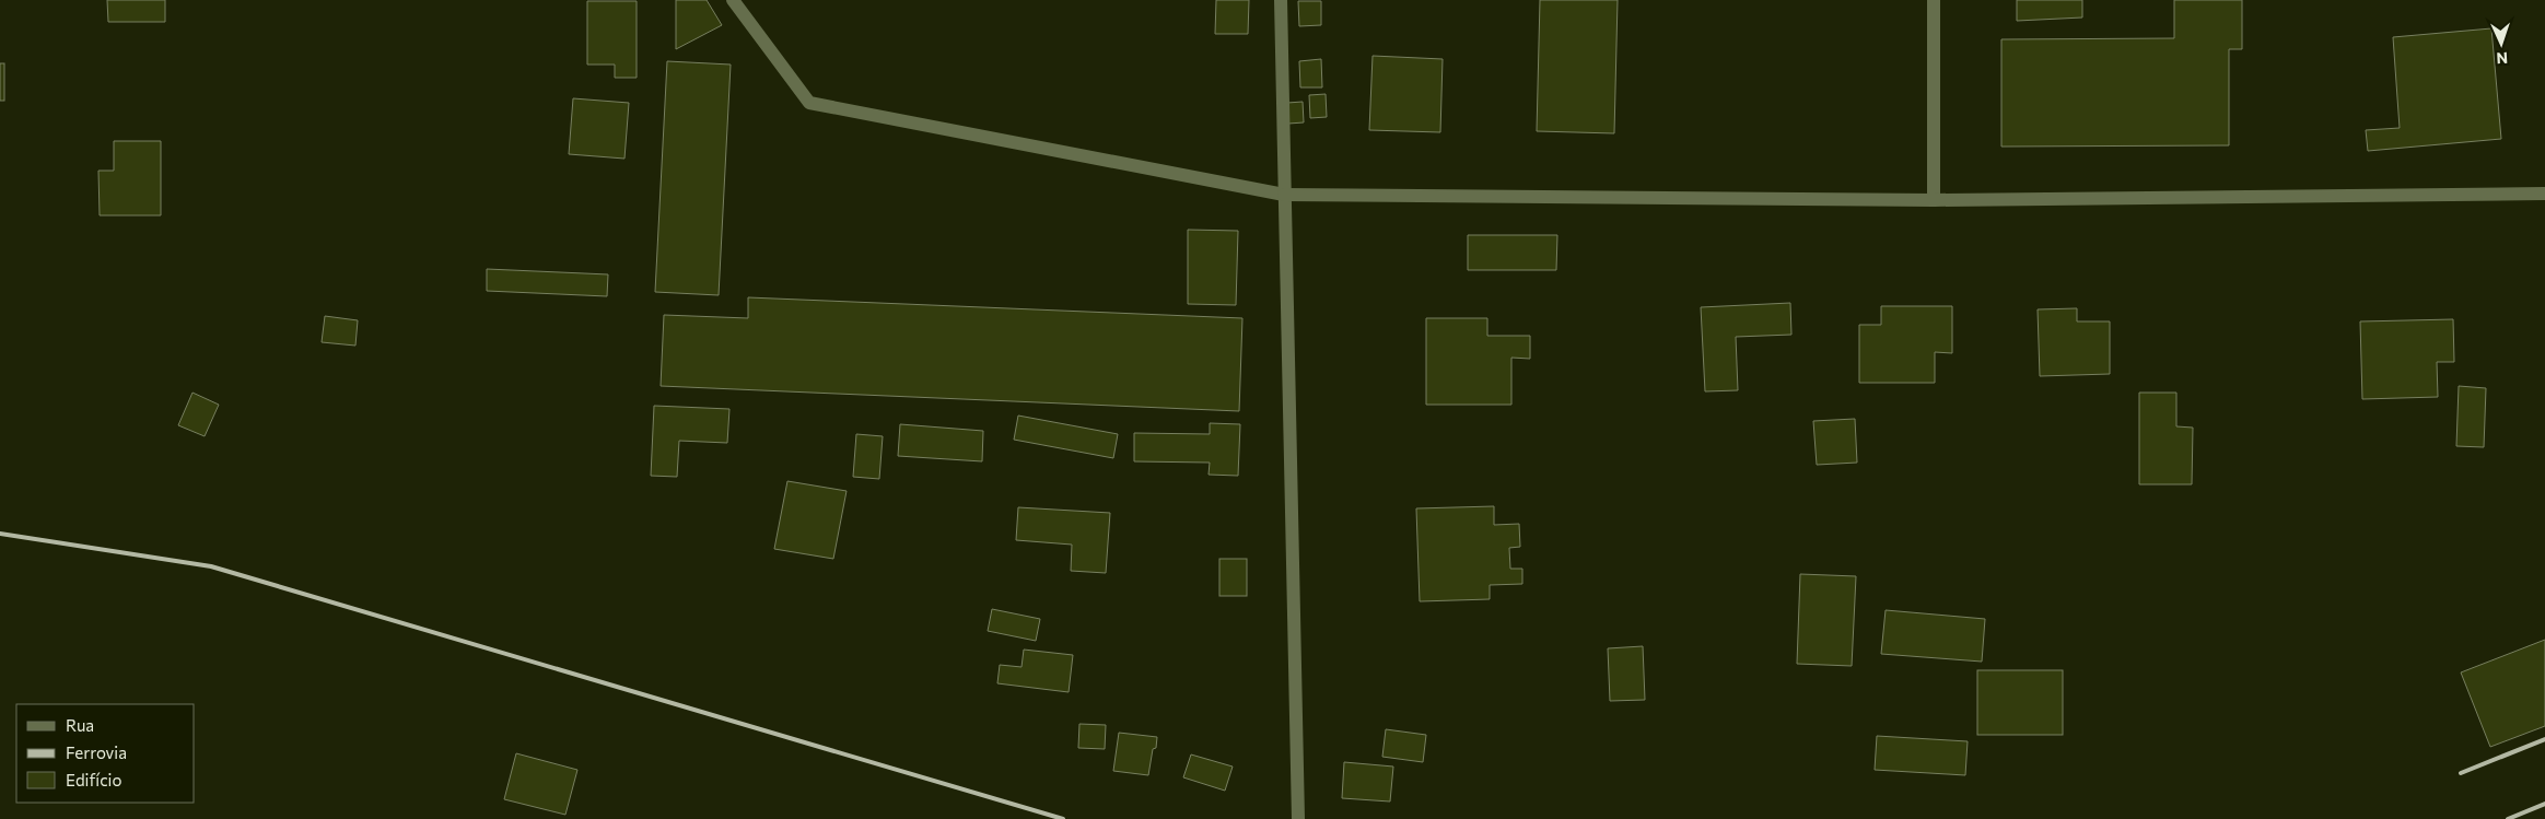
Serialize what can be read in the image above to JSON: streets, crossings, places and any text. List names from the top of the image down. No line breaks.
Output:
{"legend":["Rua","Ferrovia","Edifício"],"north":"bottom"}
